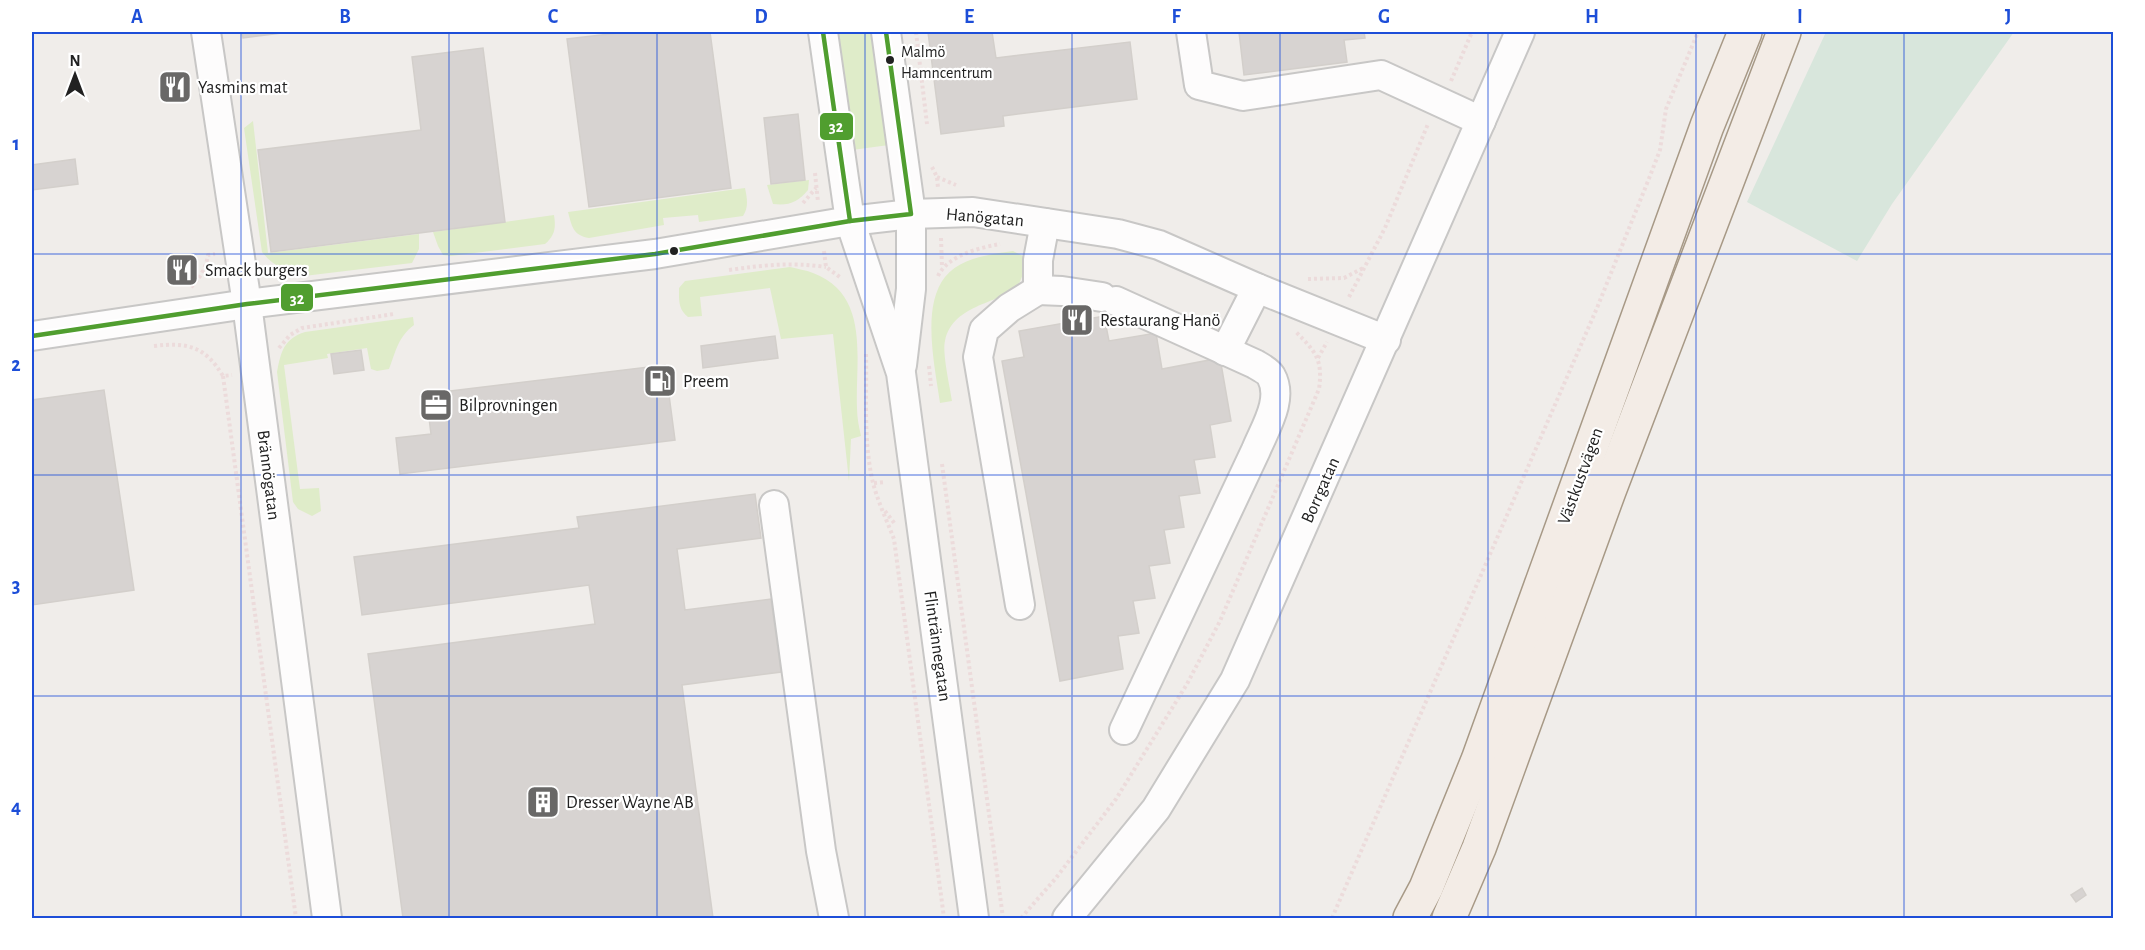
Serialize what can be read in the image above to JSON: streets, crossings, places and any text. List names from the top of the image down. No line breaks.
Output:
{"streets":{"main road":["Västkustvägen"],"street":["Hanögatan","Brännögatan","Borrgatan","Flintrännegatan"]},"crossings":[["Hanögatan","Brännögatan"],["Hanögatan","Borrgatan"],["Hanögatan","Flintrännegatan"]],"places":{"other":["Malmö Hamncentrum"],"restaurant":["Yasmins mat","Smack burgers","Restaurang Hanö"],"fuel station":["Preem"],"office":["Bilprovningen"],"building":["Dresser Wayne AB"]},"lines":["transit line 32"],"north":"top","grid":{"columns":["A","B","C","D","E","F","G","H","I","J"],"rows":["1","2","3","4"]}}
